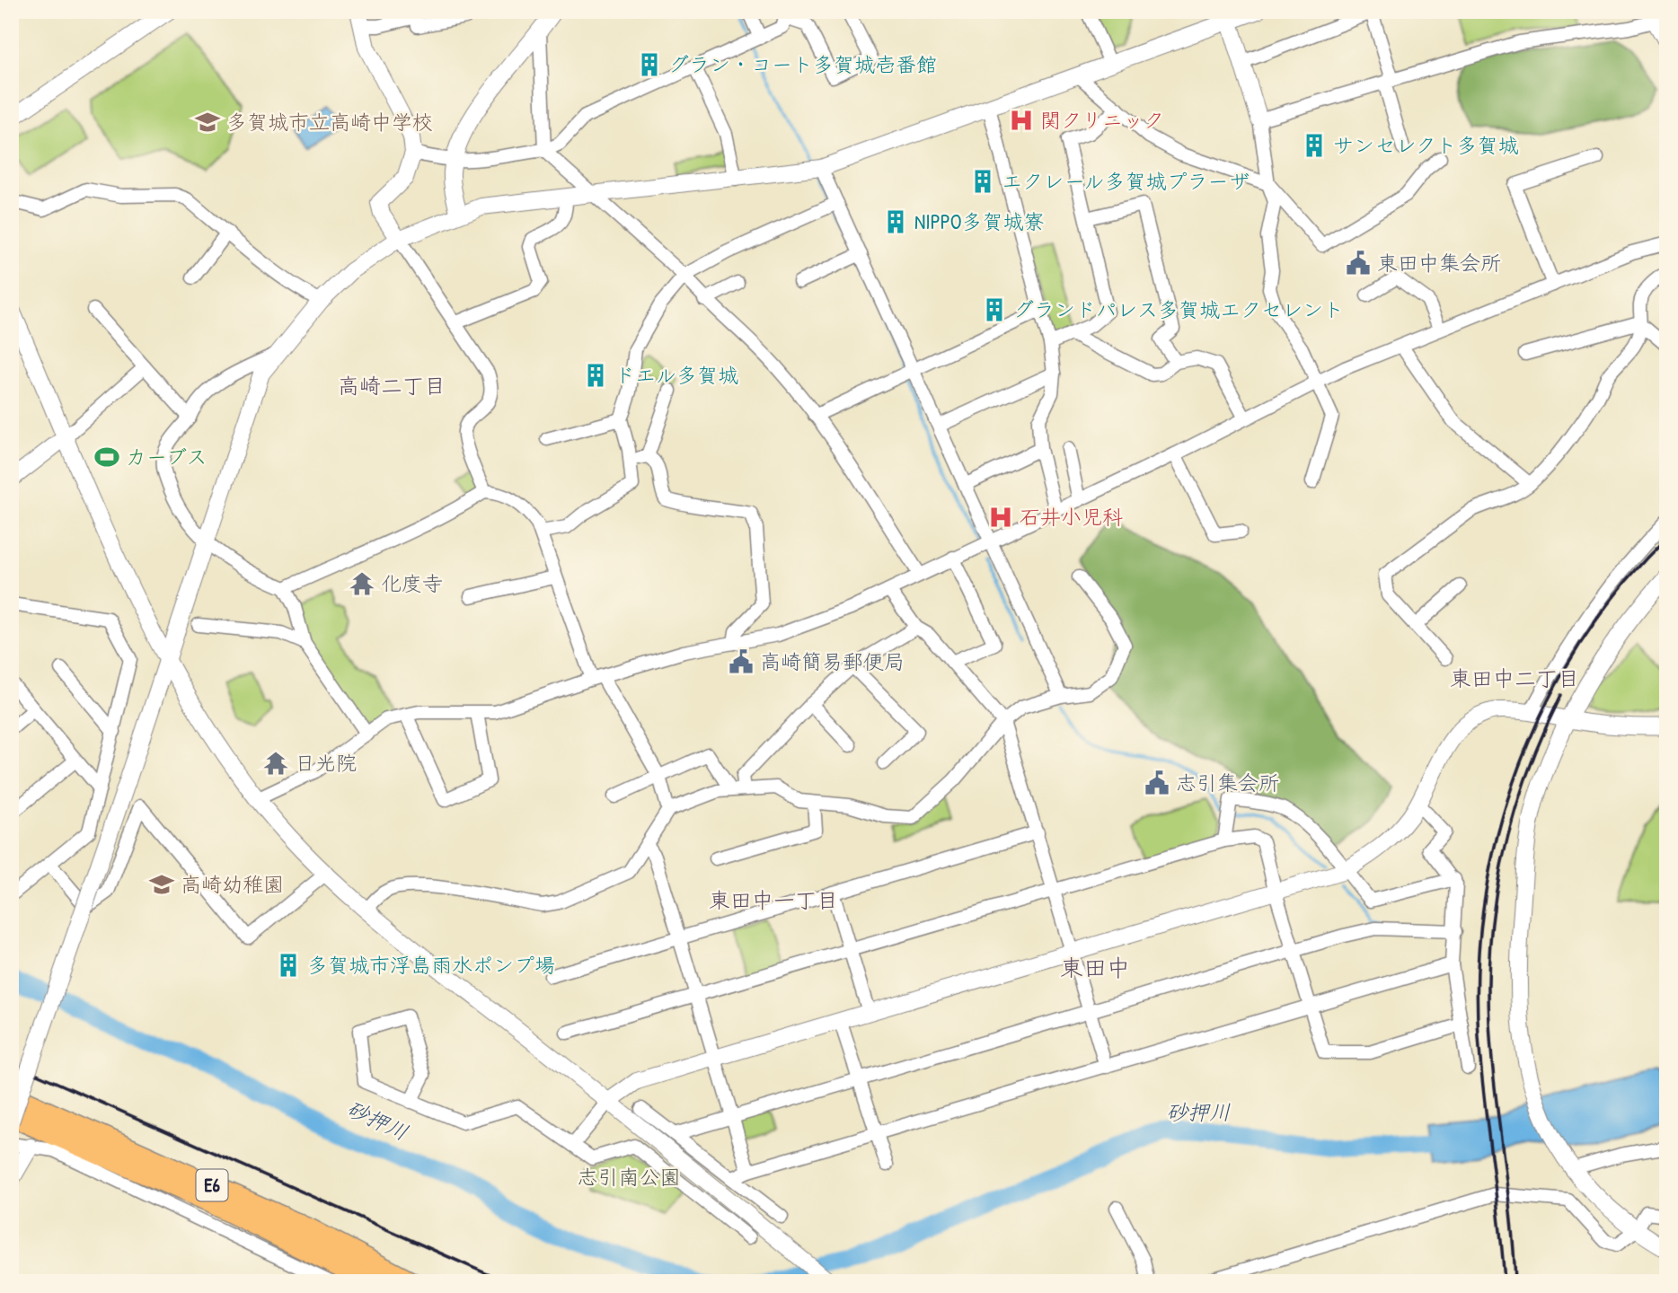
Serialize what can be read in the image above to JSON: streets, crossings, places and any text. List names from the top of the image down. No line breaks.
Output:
{"streets":{"highway":["E6"]},"districts":["高崎二丁目","東田中二丁目","東田中一丁目","東田中"],"water":["砂押川"],"parks":["志引南公園"],"places":{"building":["グラン・コート多賀城壱番館","サンセレクト多賀城","エクレール多賀城プラーザ","NIPPO多賀城寮","グランドパレス多賀城エクセレント","ドエル多賀城","多賀城市浮島雨水ポンプ場"],"hospital":["関クリニック","石井小児科"],"school or university":["多賀城市立高崎中学校","高崎幼稚園"],"public building":["東田中集会所","高崎簡易郵便局","志引集会所"],"sports":["カーブス"],"temple":["化度寺","日光院"]}}
